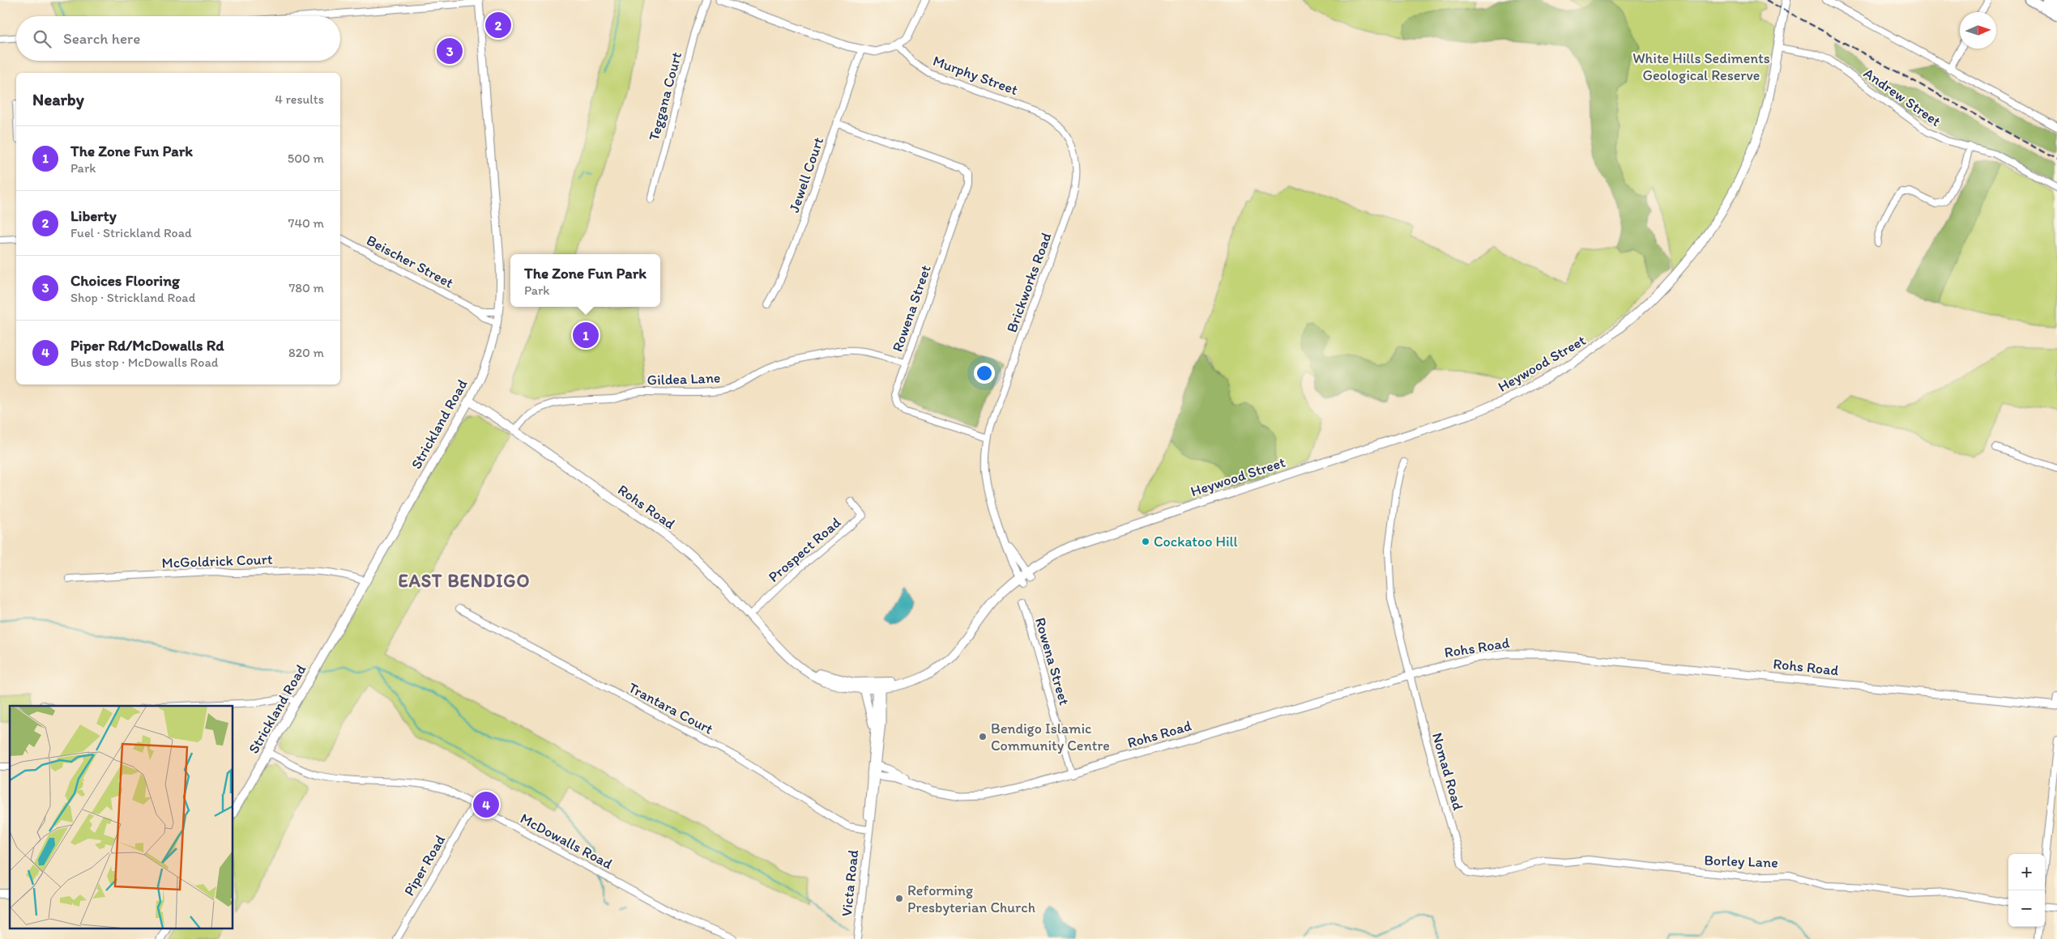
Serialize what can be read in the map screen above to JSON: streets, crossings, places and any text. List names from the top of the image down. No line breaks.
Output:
{"streets":{"main road":["Heywood Street","Strickland Road","Rohs Road"],"street":["Murphy Street","Teggana Court","Andrew Street","Jewell Court","Beischer Street","Brickworks Road","Rowena Street","Gildea Lane","Prospect Road","McGoldrick Court","Trantara Court","Nomad Road","McDowalls Road","Borley Lane","Piper Road","Victa Road"]},"crossings":[["Murphy Street","Brickworks Road"],["Andrew Street","Heywood Street"],["Jewell Court","Rowena Street"],["Beischer Street","Strickland Road"],["Brickworks Road","Rowena Street"],["Rowena Street","Gildea Lane"],["Rowena Street","Rohs Road"],["Heywood Street","Rohs Road"],["Gildea Lane","Rohs Road"],["Strickland Road","Rohs Road"],["Strickland Road","McGoldrick Court"],["Strickland Road","McDowalls Road"],["Rohs Road","Prospect Road"],["Rohs Road","Nomad Road"],["Rohs Road","Victa Road"],["Trantara Court","Victa Road"],["Nomad Road","Borley Lane"],["McDowalls Road","Piper Road"]],"districts":["EAST BENDIGO"],"parks":["White Hills Sediments Geological Reserve"],"places":["Cockatoo Hill","Bendigo Islamic Community Centre","Reforming Presbyterian Church"],"north":"right","page":{"pins":["2","3","1","4"],"search":"Search here","heading":["Nearby","4 results"],"list":[{"mark":"1","name":"The Zone Fun Park","note":"Park","value":"500 m"},{"mark":"2","name":"Liberty","note":"Fuel · Strickland Road","value":"740 m"},{"mark":"3","name":"Choices Flooring","note":"Shop · Strickland Road","value":"780 m"},{"mark":"4","name":"Piper Rd/McDowalls Rd","note":"Bus stop · McDowalls Road","value":"820 m"}],"popup":["The Zone Fun Park","Park"],"map_buttons":["+","−"]}}
